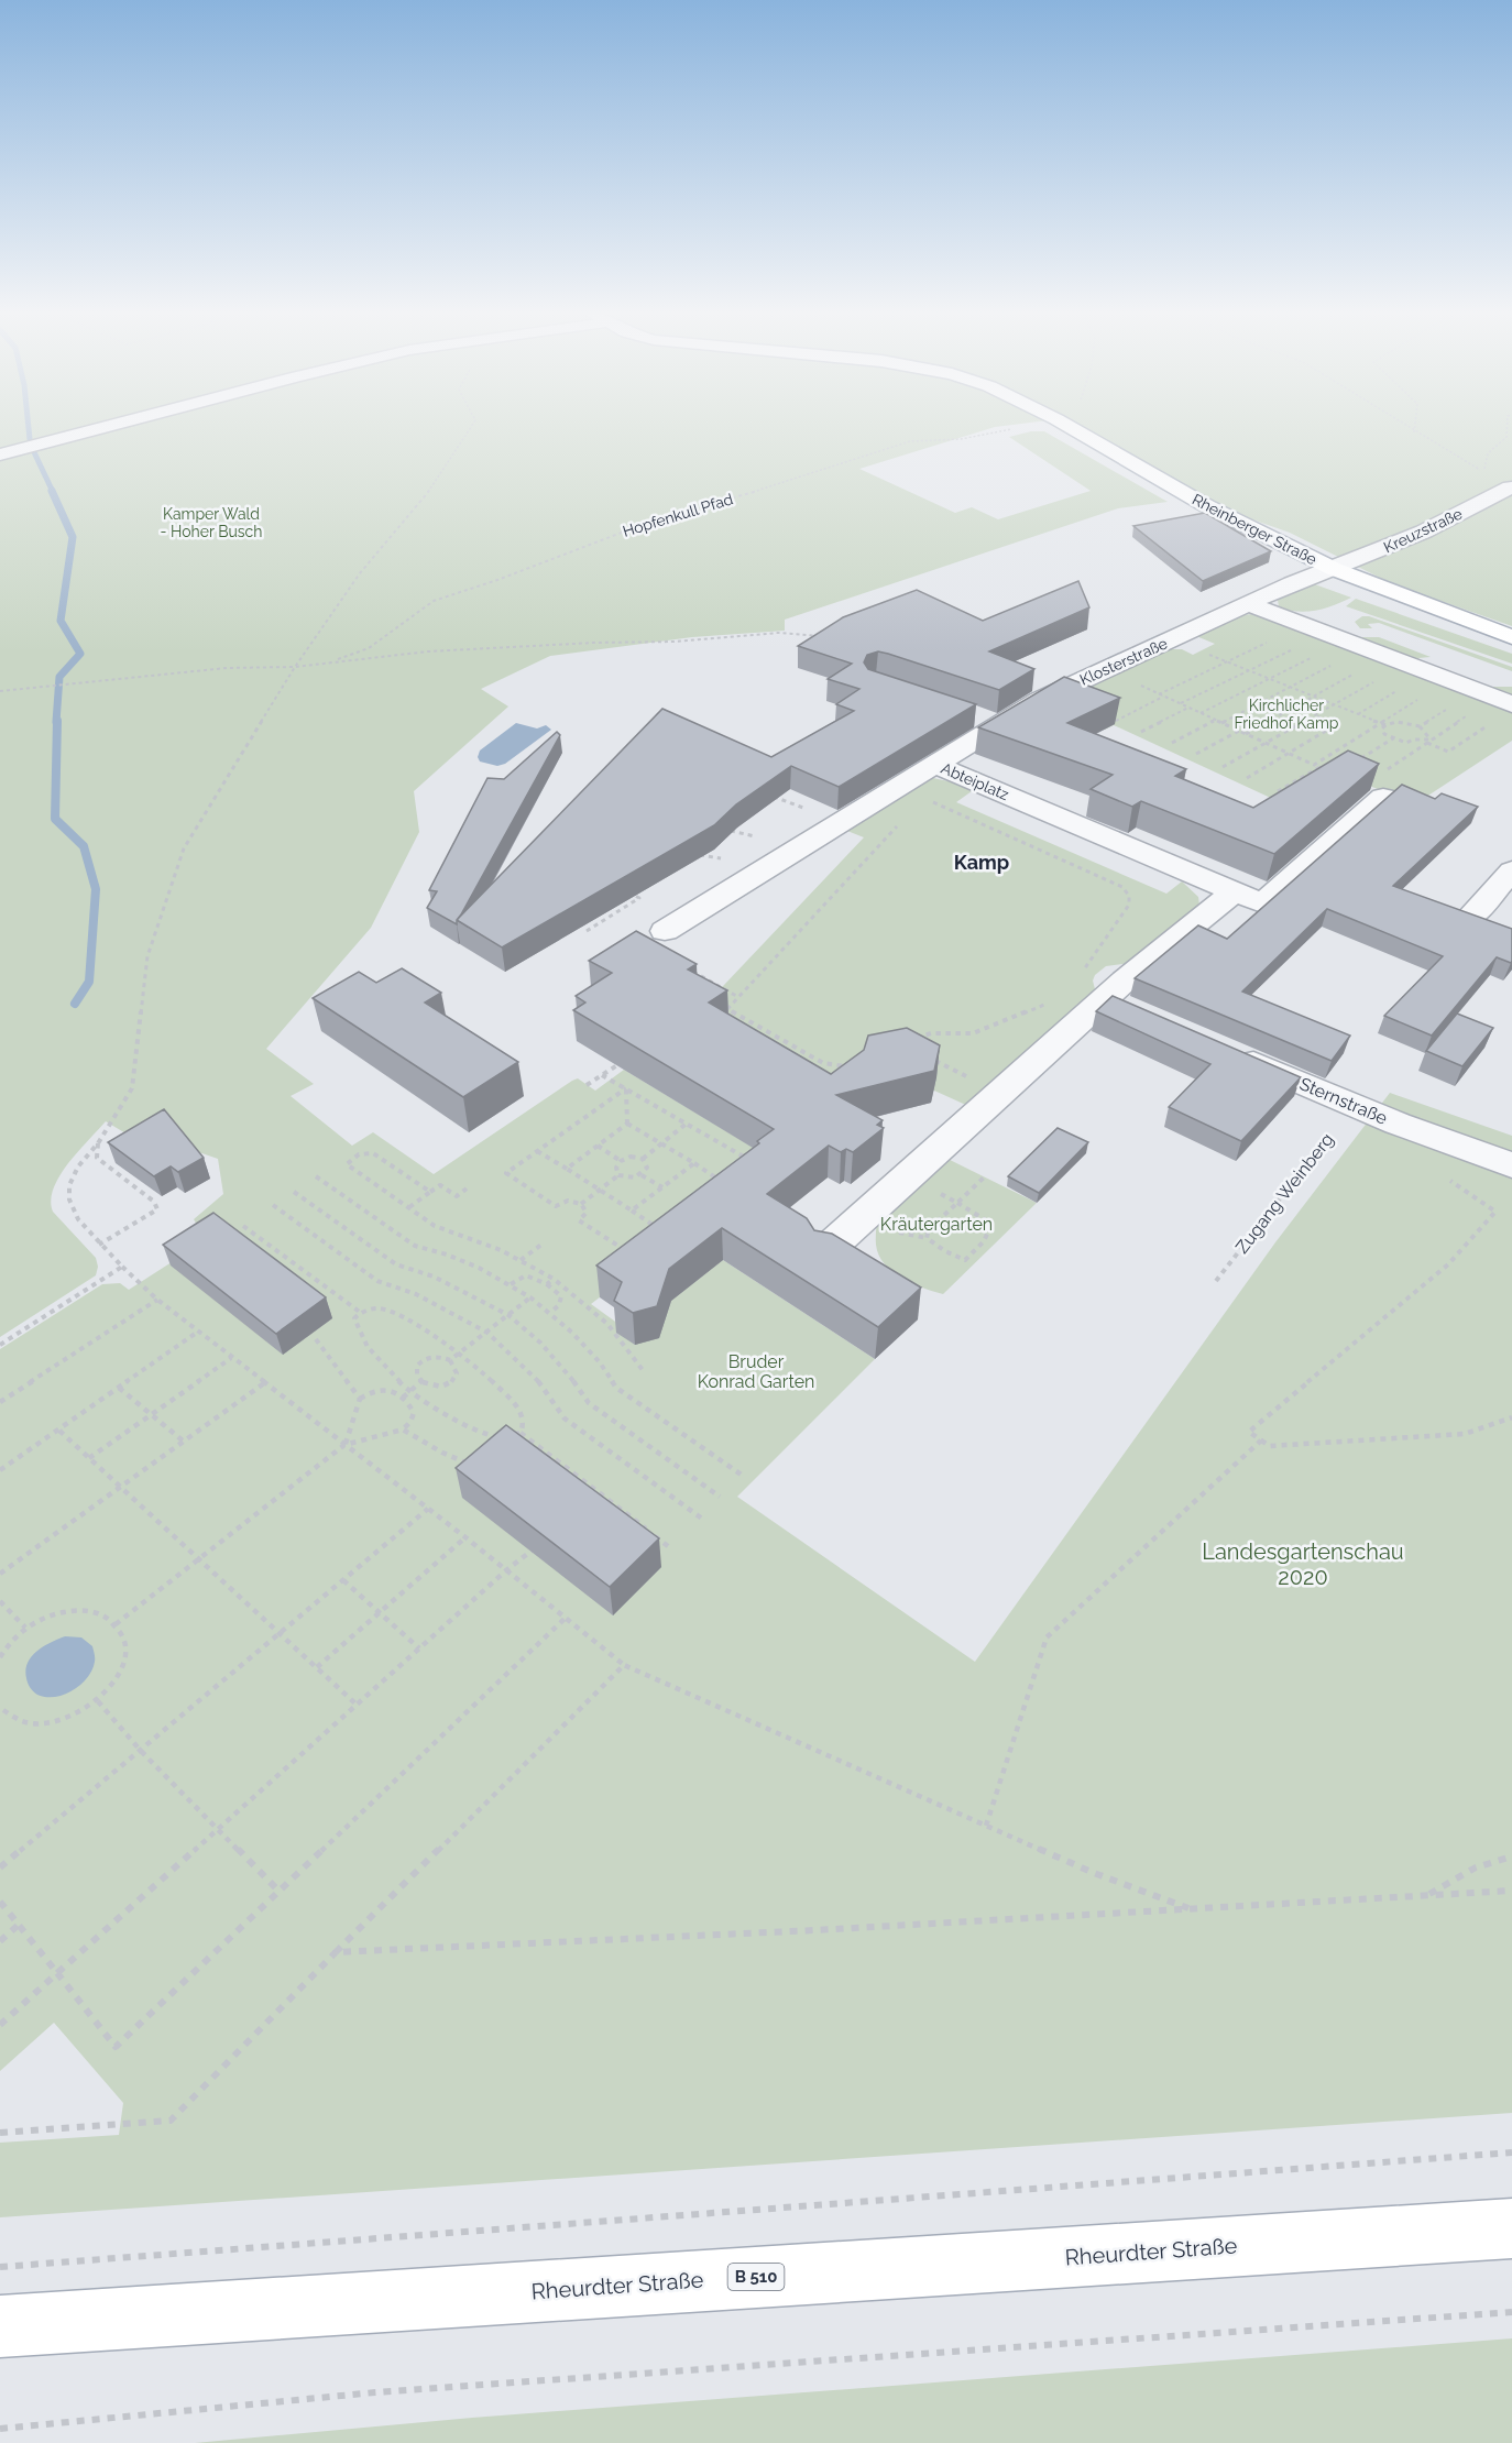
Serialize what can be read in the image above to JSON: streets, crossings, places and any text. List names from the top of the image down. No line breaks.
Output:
{"streets":{"main road":["Rheinberger Straße","Rheurdter Straße","B 510"],"street":["Kreuzstraße","Klosterstraße","Abteiplatz","Sternstraße"],"path":["Hopfenkull Pfad","Zugang Weinberg"]},"crossings":[["Rheinberger Straße","Kreuzstraße"],["Rheinberger Straße","Klosterstraße"],["Kreuzstraße","Klosterstraße"],["Klosterstraße","Abteiplatz"],["Sternstraße","Zugang Weinberg"]],"districts":["Kamp"],"parks":["Kamper Wald - Hoher Busch","Kirchlicher Friedhof Kamp","Kräutergarten","Bruder Konrad Garten","Landesgartenschau 2020"]}
